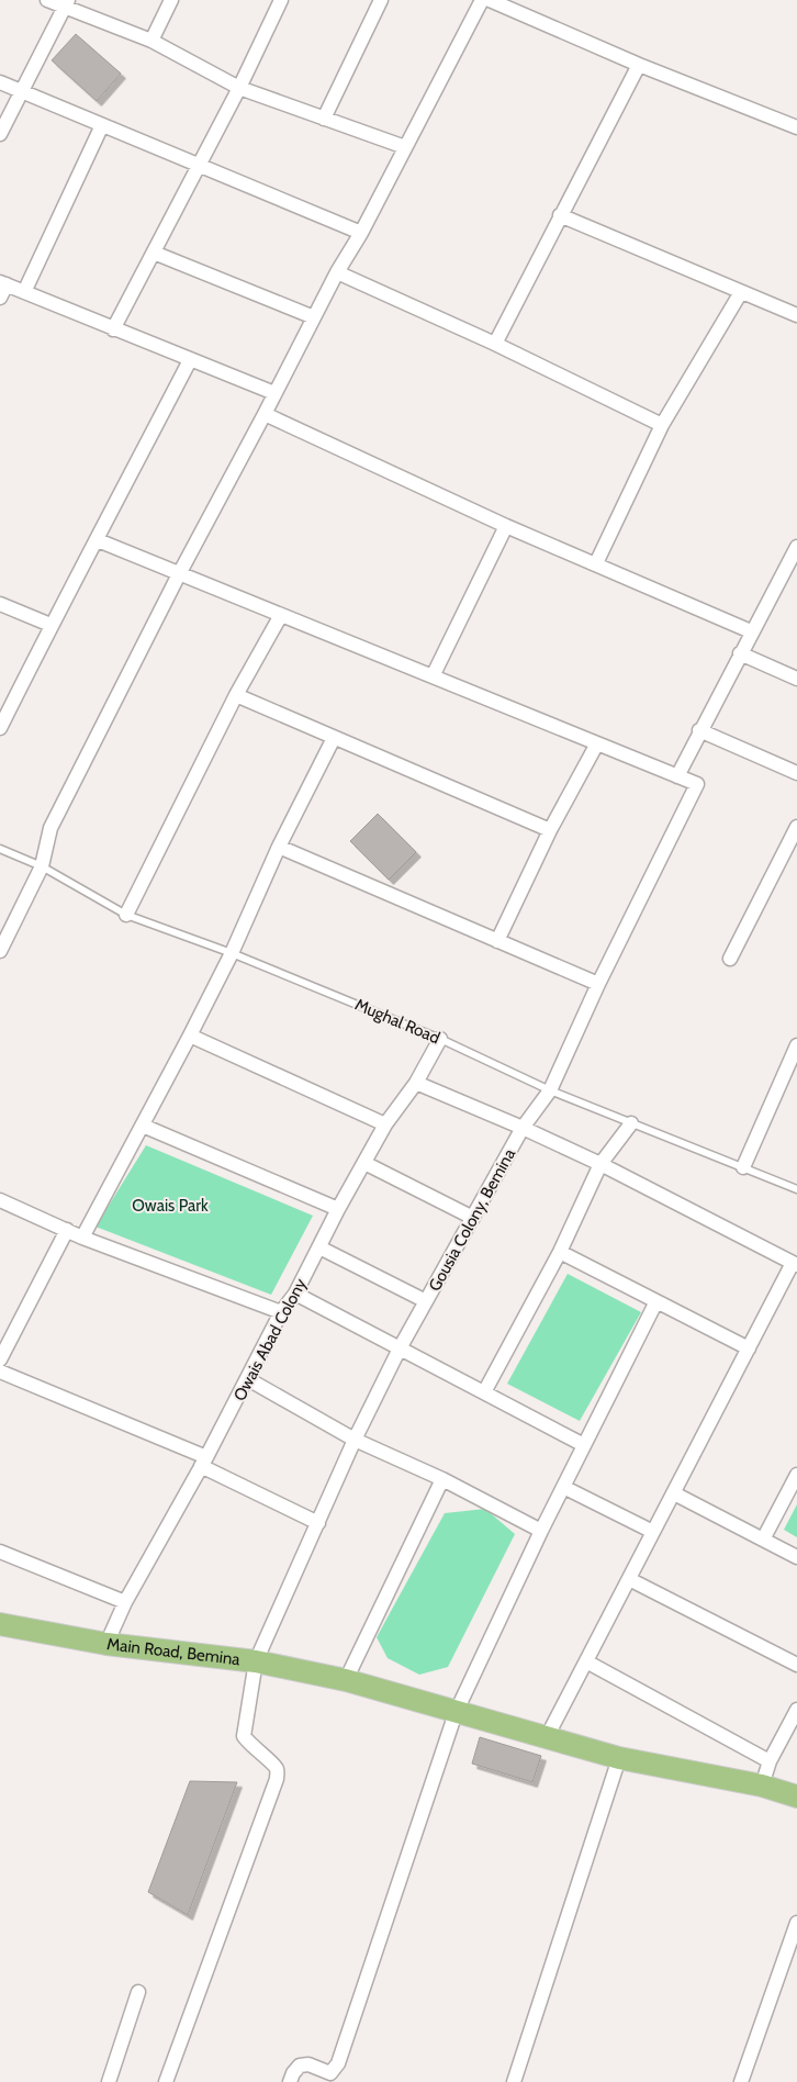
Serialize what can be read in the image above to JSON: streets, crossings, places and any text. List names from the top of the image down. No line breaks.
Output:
{"streets":{"main road":["Main Road, Bemina"],"street":["Gousia Colony, Bemina","Owais Abad Colony"],"lane":["Mughal Road"]},"crossings":[["Mughal Road","Gousia Colony, Bemina"],["Mughal Road","Owais Abad Colony"],["Gousia Colony, Bemina","Main Road, Bemina"],["Owais Abad Colony","Main Road, Bemina"]],"parks":["Owais Park"]}
